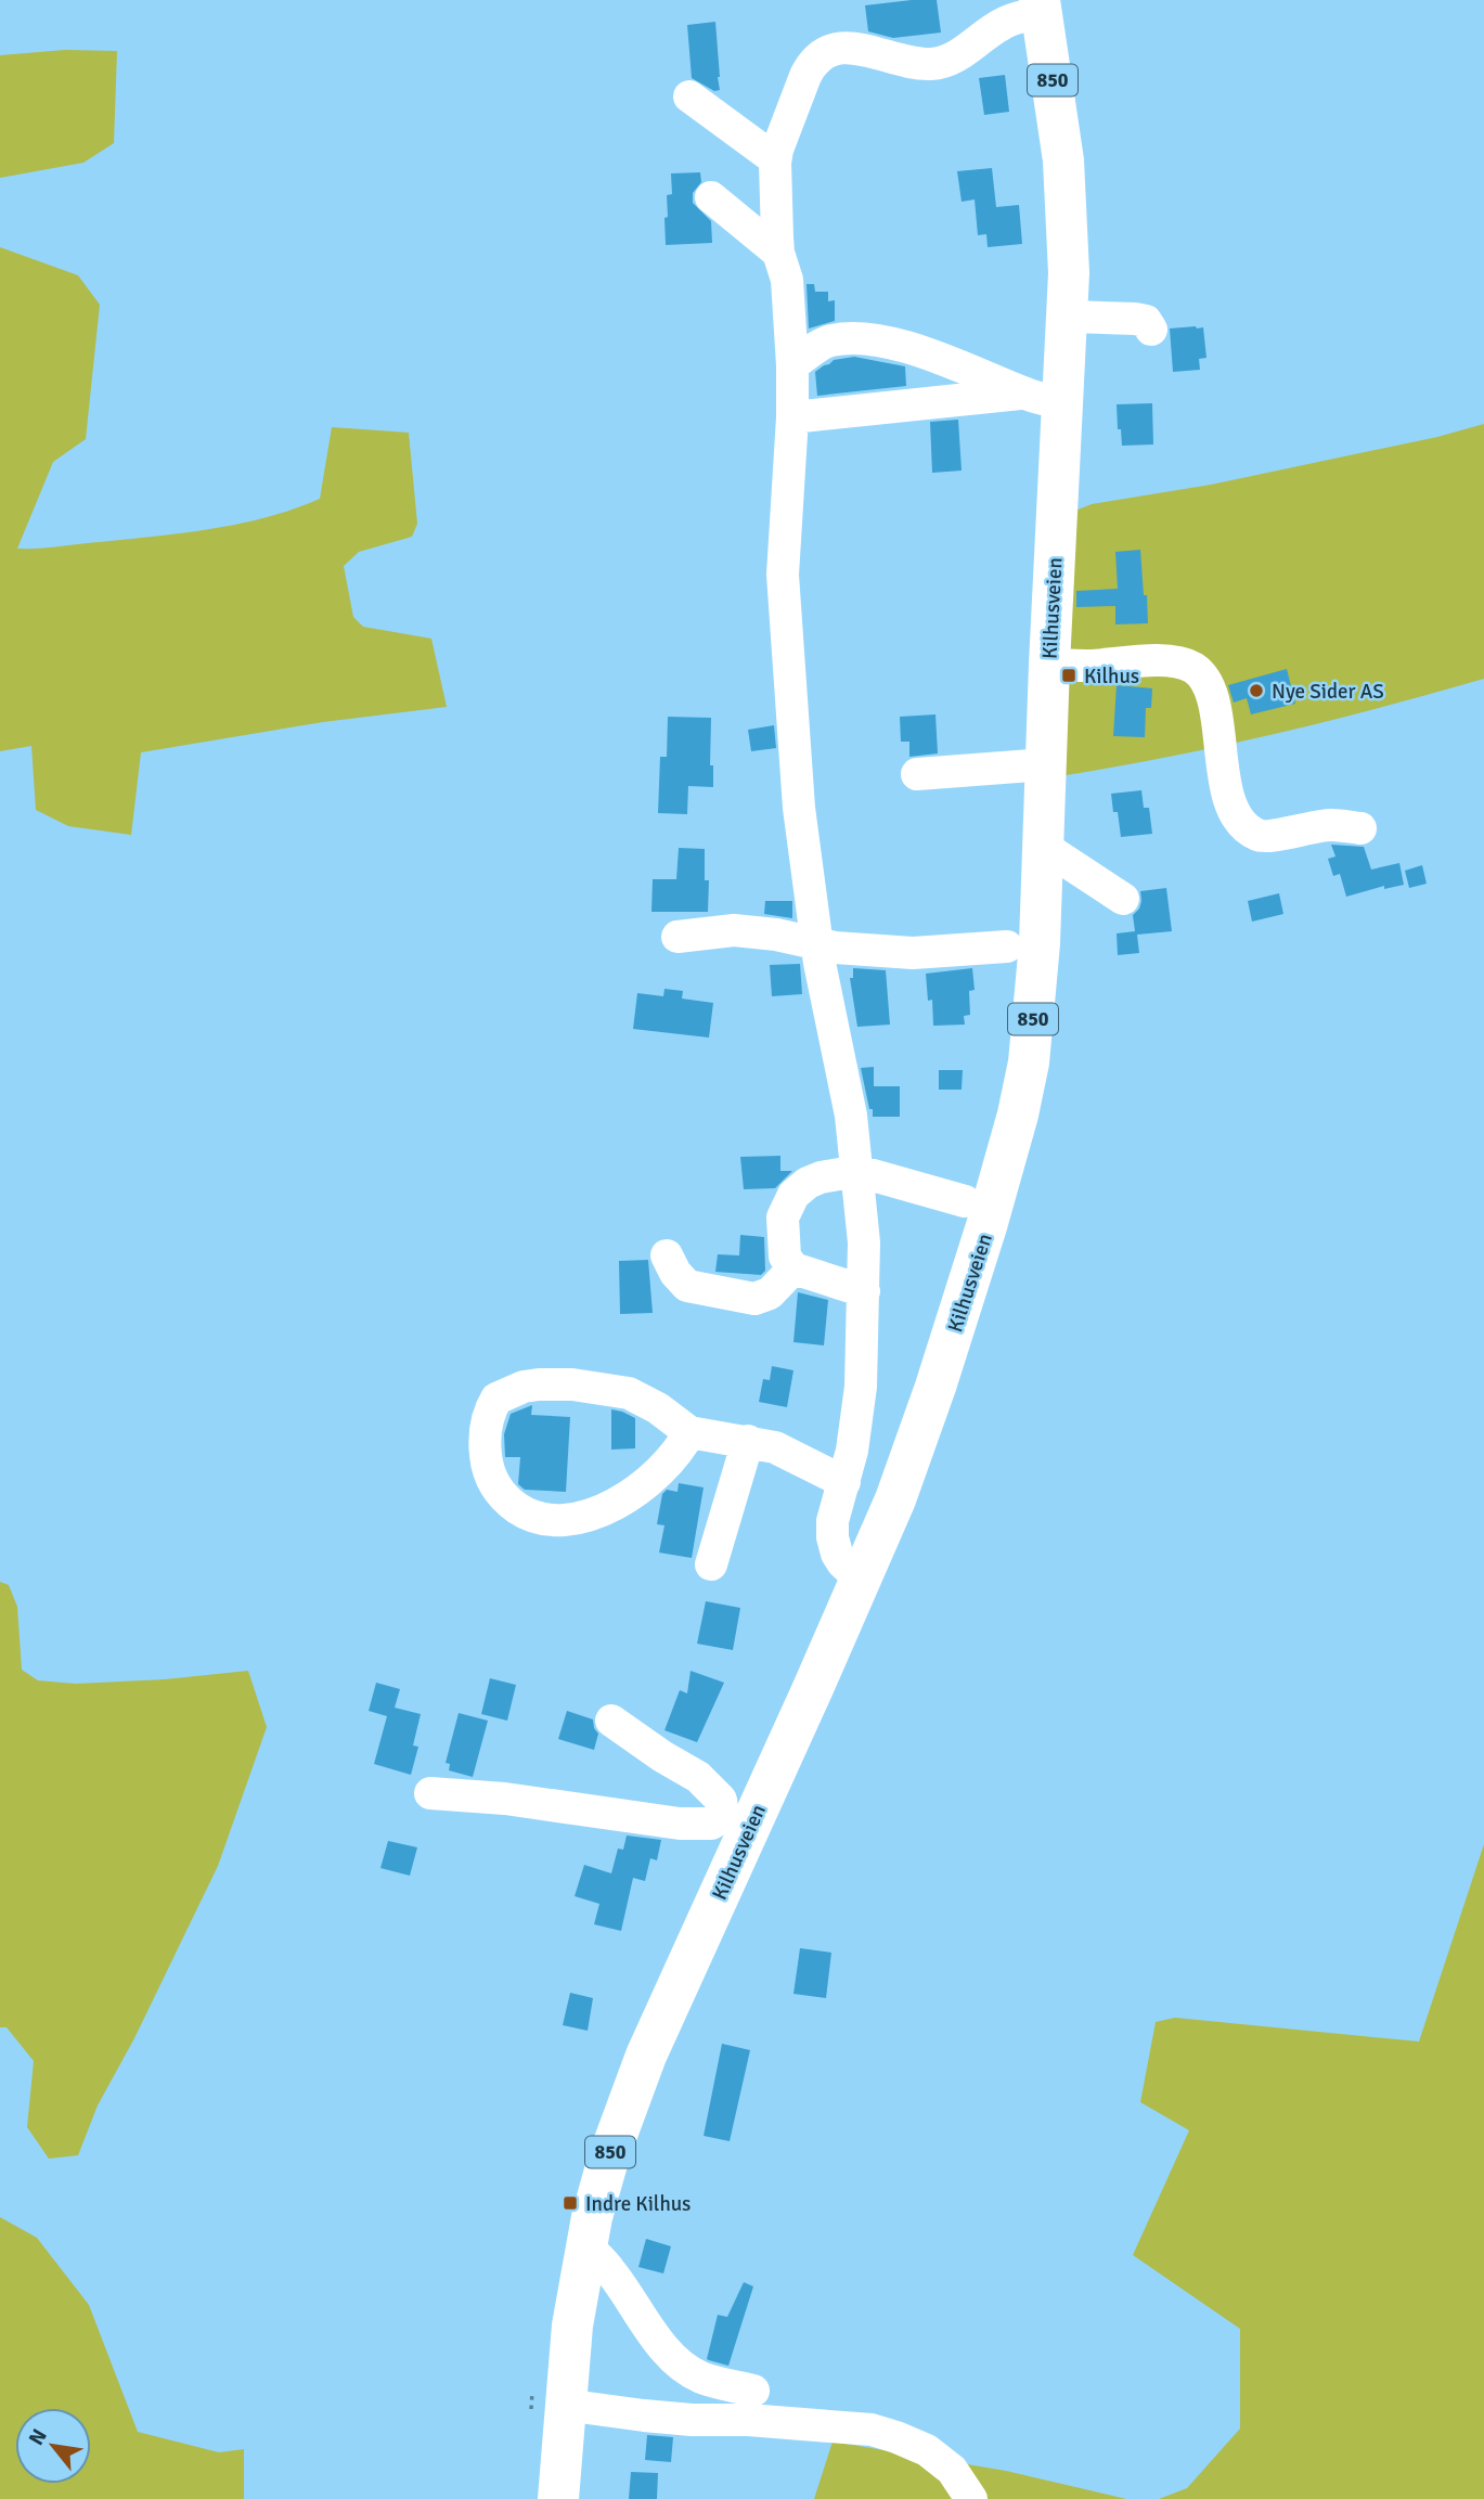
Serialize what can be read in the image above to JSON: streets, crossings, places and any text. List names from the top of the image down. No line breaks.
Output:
{"streets":{"main road":["850","Kilhusveien"]},"places":{"transit":["Kilhus","Indre Kilhus"],"other":["Nye Sider AS"]},"north":"top left"}
